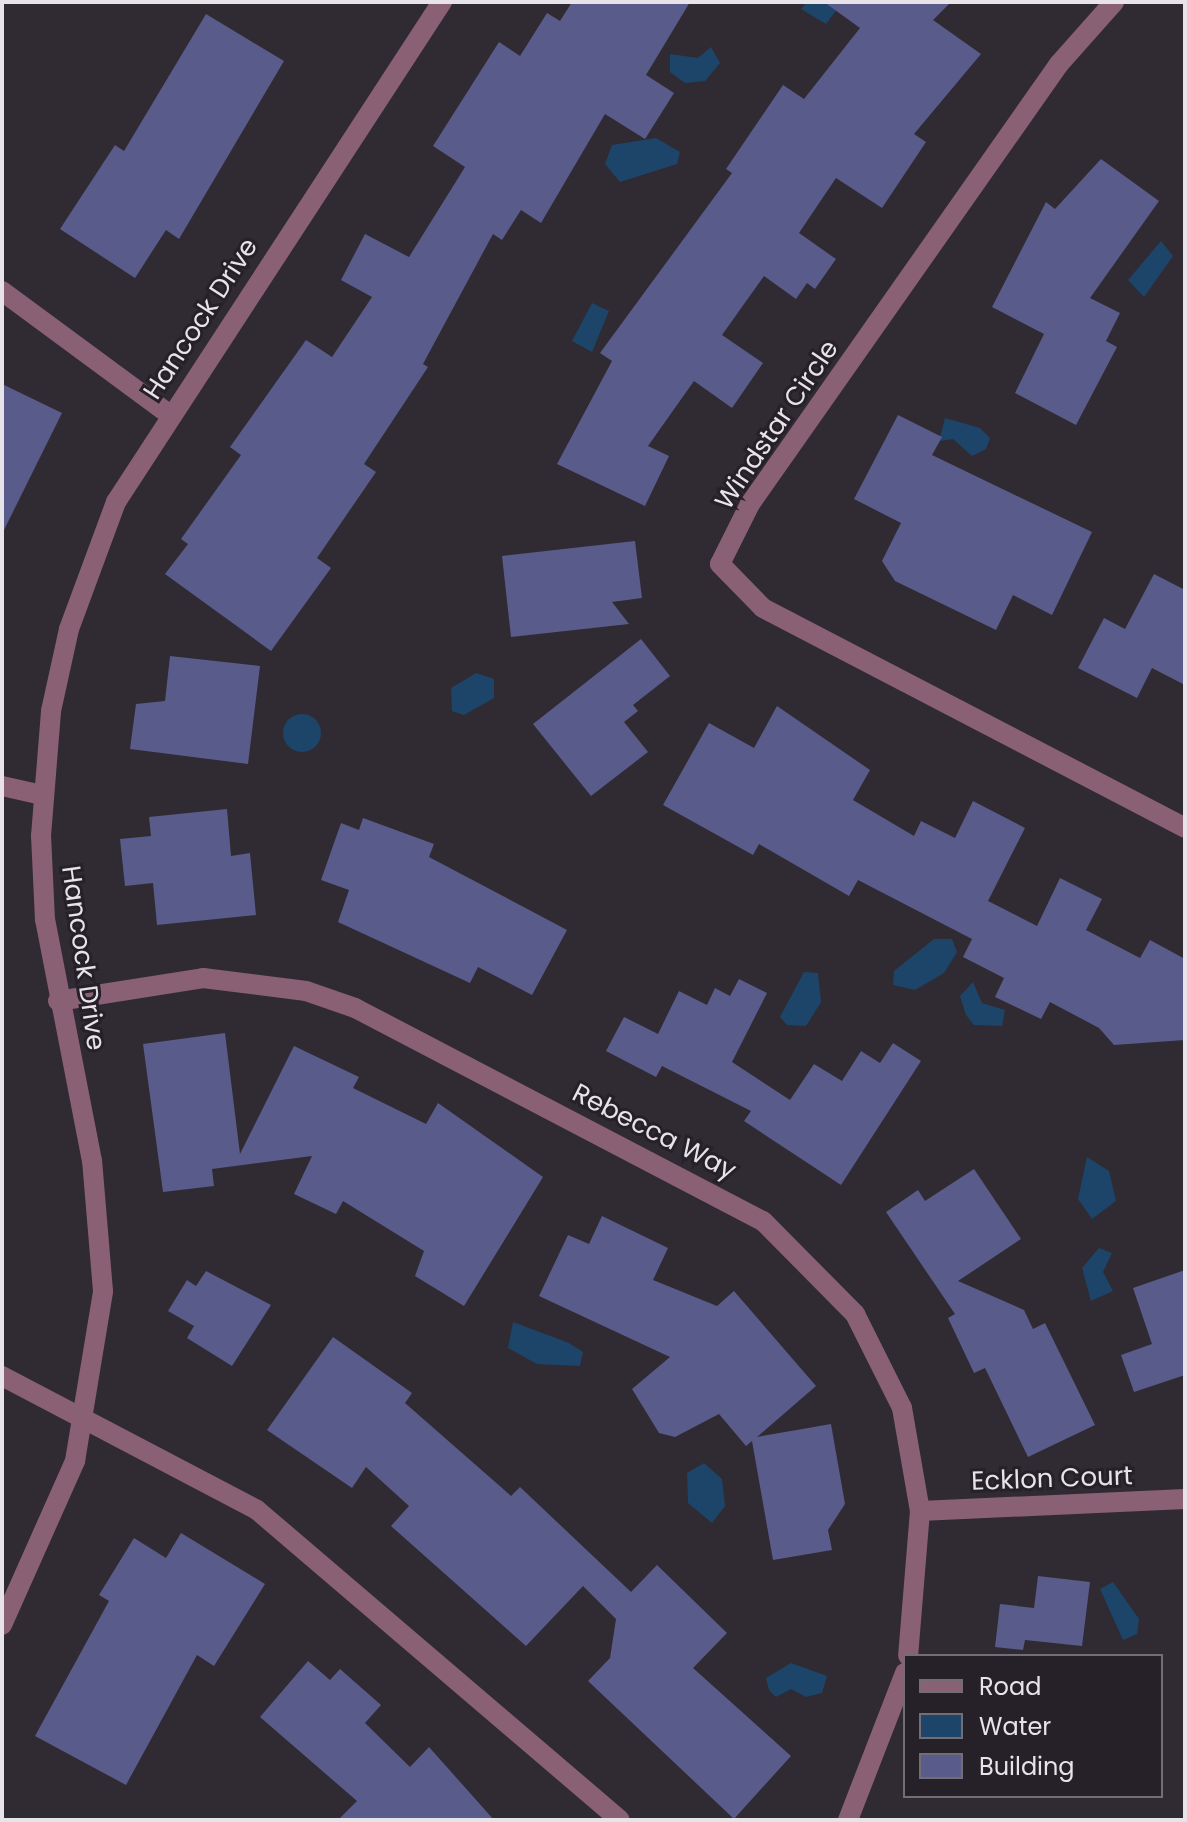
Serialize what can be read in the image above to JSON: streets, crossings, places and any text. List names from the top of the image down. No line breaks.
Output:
{"streets":{"street":["Hancock Drive","Windstar Circle","Rebecca Way","Ecklon Court"]},"crossings":[["Hancock Drive","Rebecca Way"],["Rebecca Way","Ecklon Court"]],"legend":["Road","Water","Building"]}
